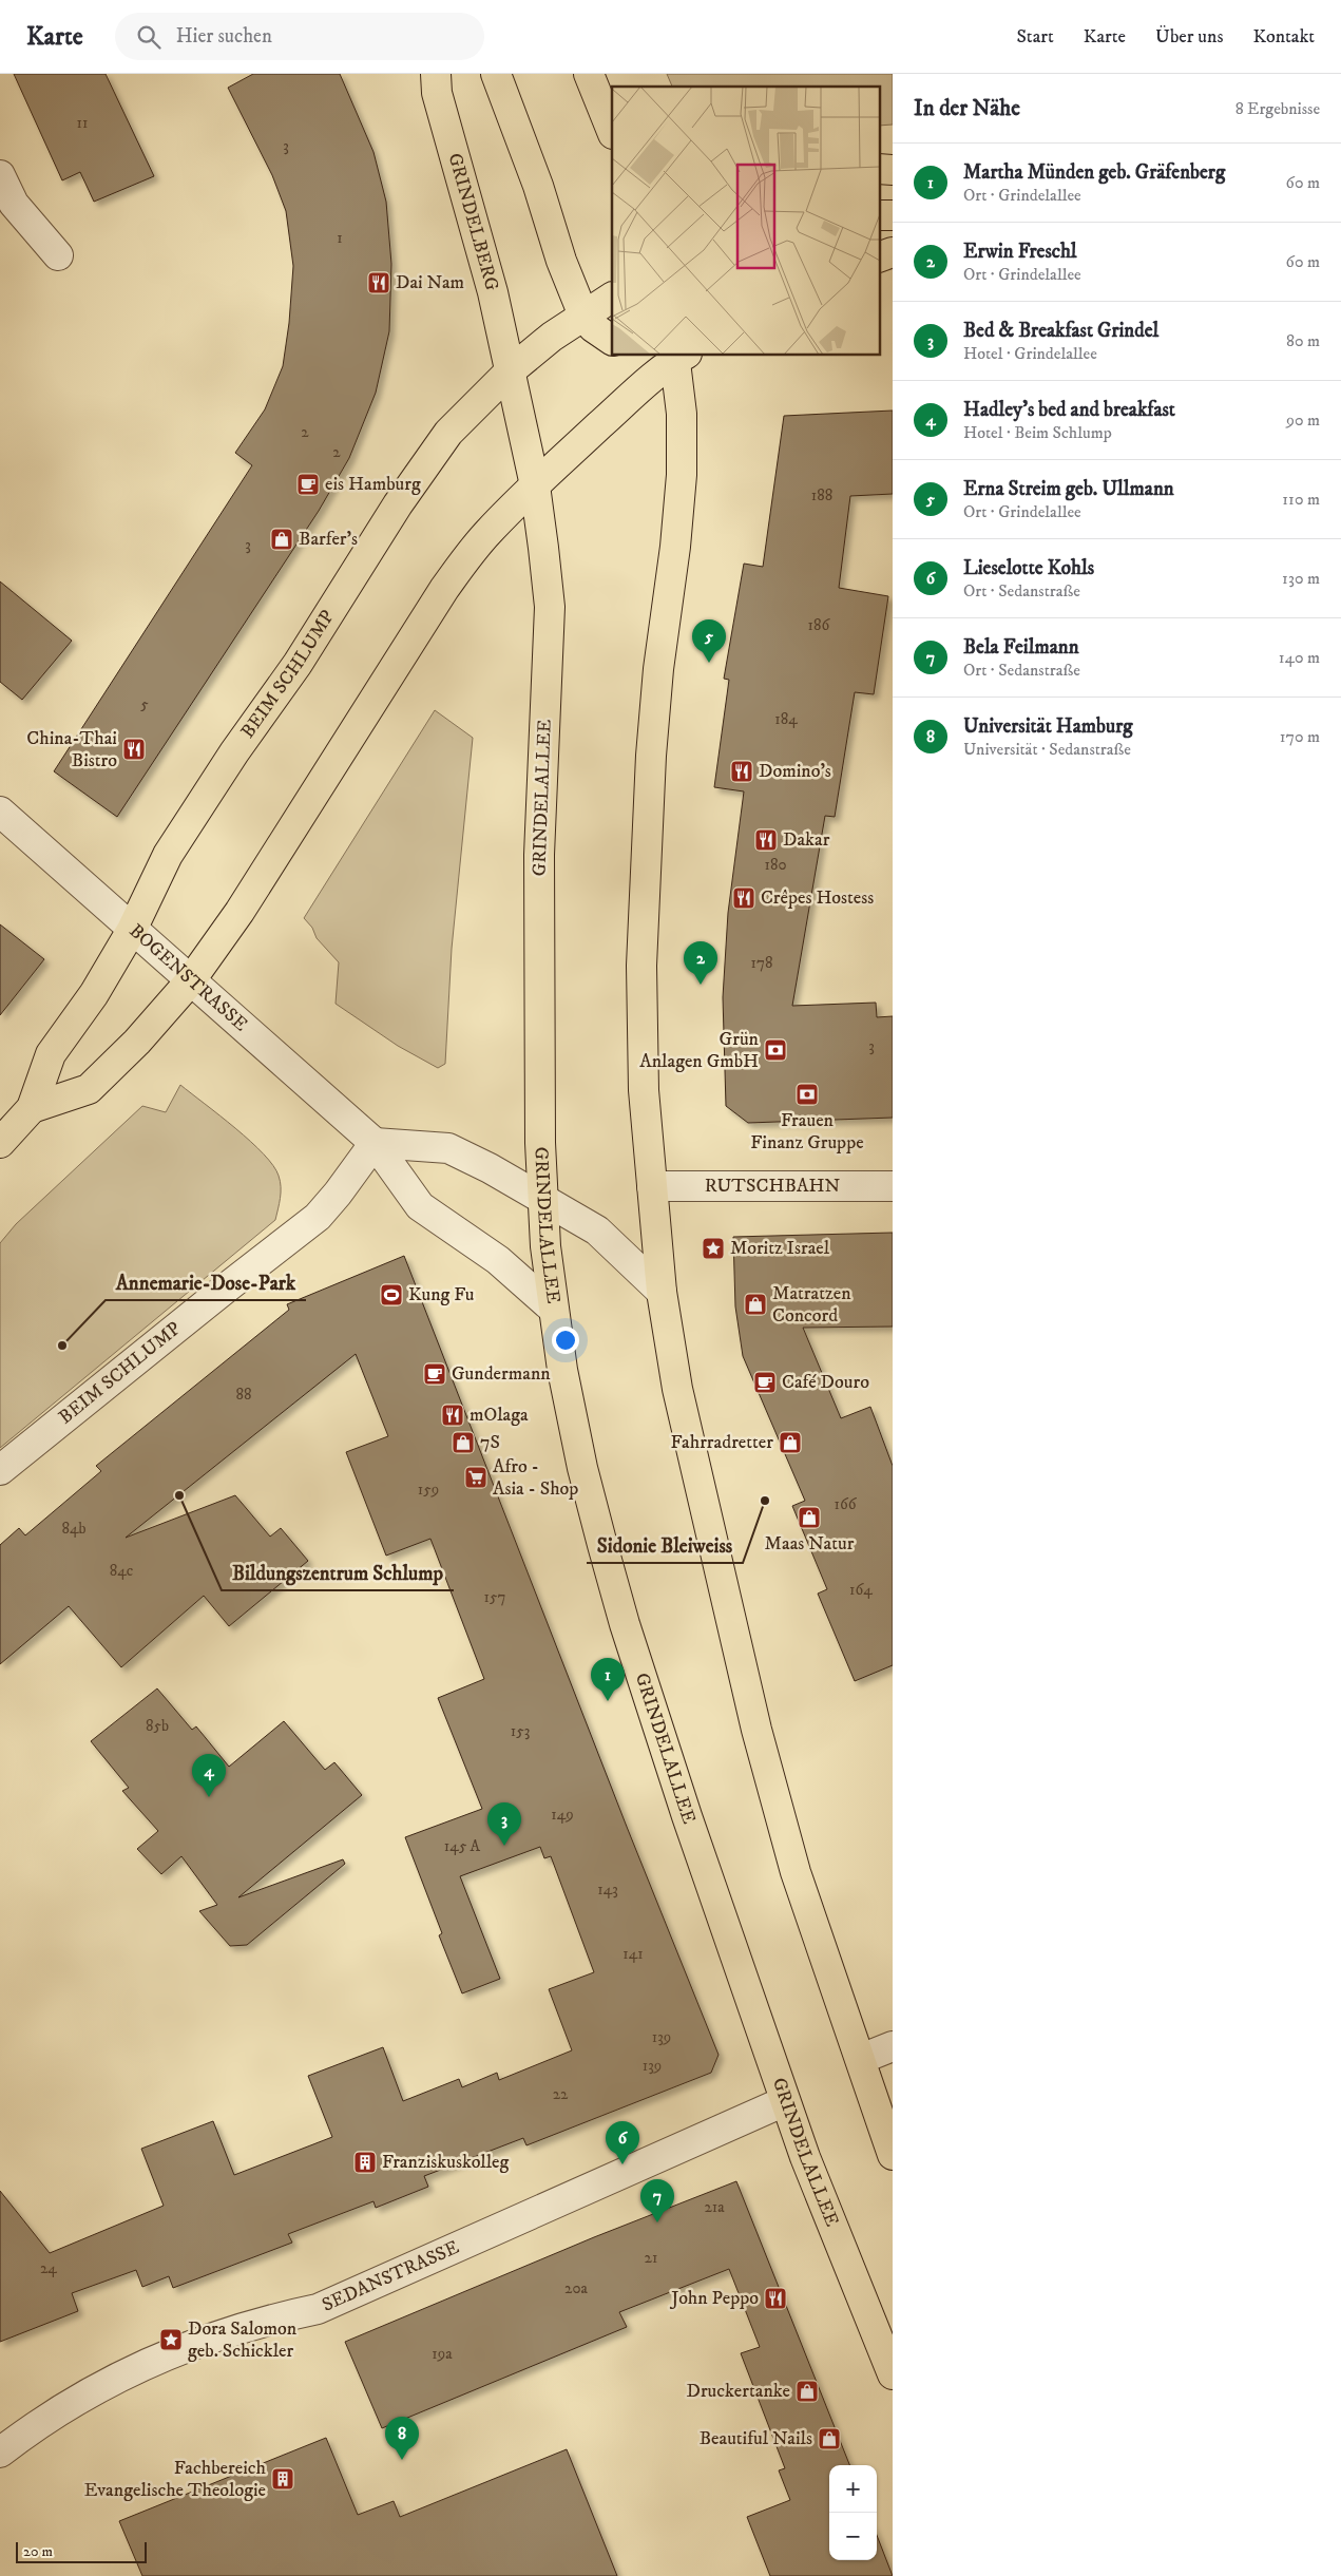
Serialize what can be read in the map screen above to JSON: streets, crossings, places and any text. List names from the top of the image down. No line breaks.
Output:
{"streets":{"main road":["GRINDELBERG","BEIM SCHLUMP","GRINDELALLEE"],"street":["BOGENSTRASSE","RUTSCHBAHN","SEDANSTRASSE"]},"crossings":[["GRINDELBERG","BEIM SCHLUMP"],["GRINDELBERG","GRINDELALLEE"],["BEIM SCHLUMP","GRINDELALLEE"],["BEIM SCHLUMP","BOGENSTRASSE"],["GRINDELALLEE","BOGENSTRASSE"],["GRINDELALLEE","SEDANSTRASSE"]],"places":{"restaurant":["Dai Nam","China-Thai Bistro","Domino's","Dakar","Crêpes Hostess","mOlaga","John Peppo"],"cafe":["eis Hamburg","Gundermann","Café Douro"],"shop":["Barfer's","Matratzen Concord","7S","Fahrradretter","Maas Natur","Druckertanke","Beautiful Nails"],"bank":["Grün Anlagen GmbH","Frauen Finanz Gruppe"],"place":["Moritz Israel","Dora Salomon geb. Schickler"],"sports":["Kung Fu"],"other":["Annemarie-Dose-Park","Bildungszentrum Schlump","Sidonie Bleiweiss"],"supermarket":["Afro - Asia - Shop"],"building":["Franziskuskolleg","Fachbereich Evangelische Theologie"]},"house_numbers":["11","3","1","2","2","188","3","186","5","184","180","178","3","88","159","166","84b","84c","164","157","85b","153","149","145 A","143","141","139","139","22","21a","21","24","20a","19a"],"scale_bar":"20 m","page":{"header":"Karte","search":"Hier suchen","nav":["Start","Karte","Über uns","Kontakt"],"heading":["In der Nähe","8 Ergebnisse"],"list":[{"mark":"1","name":"Martha Münden geb. Gräfenberg","note":"Ort · Grindelallee","value":"60 m"},{"mark":"2","name":"Erwin Freschl","note":"Ort · Grindelallee","value":"60 m"},{"mark":"3","name":"Bed & Breakfast Grindel","note":"Hotel · Grindelallee","value":"80 m"},{"mark":"4","name":"Hadley's bed and breakfast","note":"Hotel · Beim Schlump","value":"90 m"},{"mark":"5","name":"Erna Streim geb. Ullmann","note":"Ort · Grindelallee","value":"110 m"},{"mark":"6","name":"Lieselotte Kohls","note":"Ort · Sedanstraße","value":"130 m"},{"mark":"7","name":"Bela Feilmann","note":"Ort · Sedanstraße","value":"140 m"},{"mark":"8","name":"Universität Hamburg","note":"Universität · Sedanstraße","value":"170 m"}],"pins":["5","2","1","4","3","6","7","8"],"map_buttons":["+","−"],"scale":"20 m"}}
